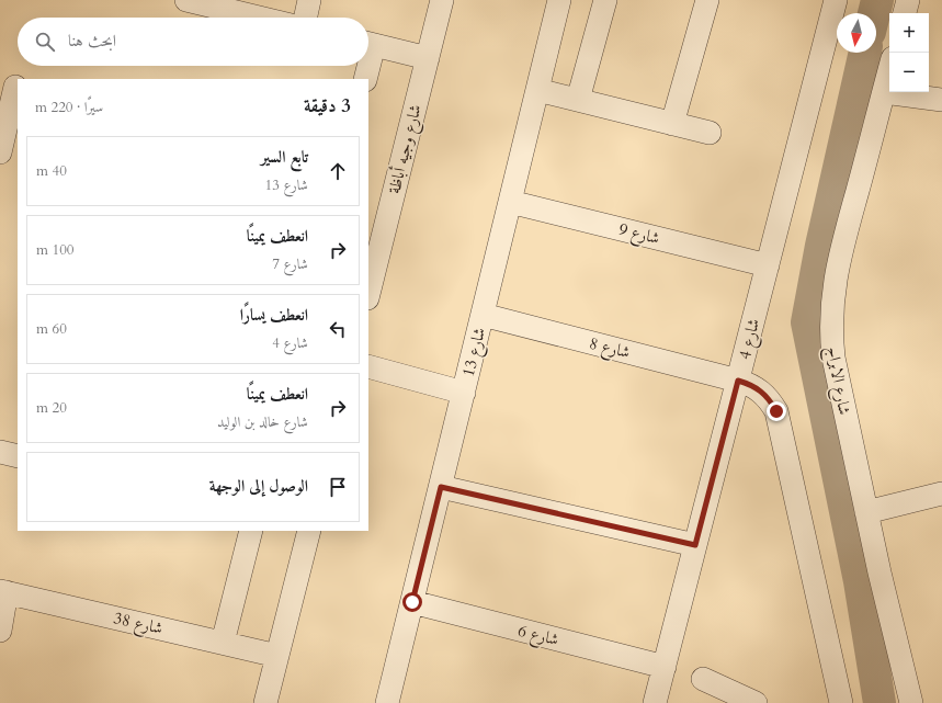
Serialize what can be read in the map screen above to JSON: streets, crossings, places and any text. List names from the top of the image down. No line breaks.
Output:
{"streets":{"street":["شارع وجيه أباظة","شارع 9","شارع 4","شارع 8","شارع 13","شارع الابراج","شارع 38","شارع 6"]},"crossings":[["شارع 9","شارع 4"],["شارع 9","شارع 13"],["شارع 4","شارع 8"],["شارع 4","شارع 6"],["شارع 8","شارع 13"],["شارع 13","شارع 6"]],"north":"bottom","page":{"map_buttons":["+","−"],"search":"ابحث هنا","heading":["3 دقيقة","سيرًا · 220 m"],"list":[["تابع السير","شارع 13","40 m"],["انعطف يمينًا","شارع 7","100 m"],["انعطف يسارًا","شارع 4","60 m"],["انعطف يمينًا","شارع خالد بن الوليد","20 m"],"الوصول إلى الوجهة"]}}
